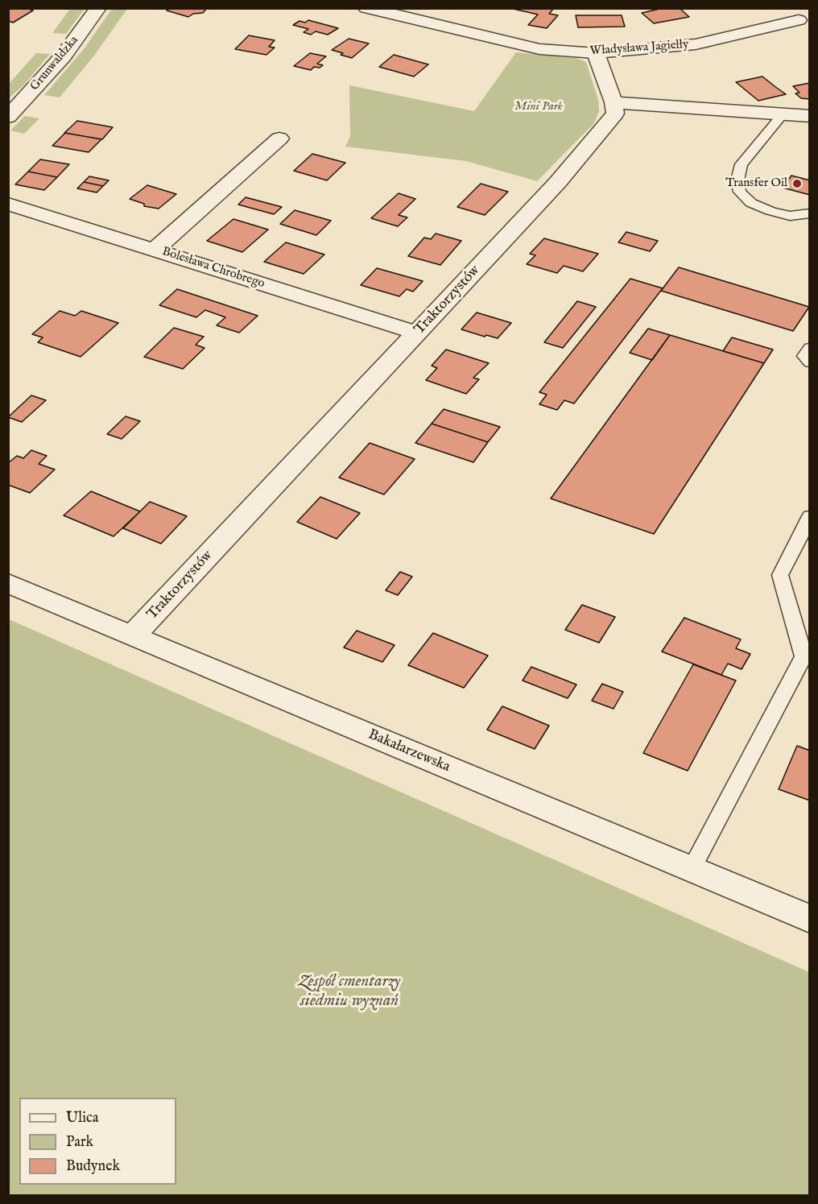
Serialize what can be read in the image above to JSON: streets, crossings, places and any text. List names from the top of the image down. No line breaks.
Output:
{"streets":{"street":["Władysława Jagiełły","Grunwaldzka","Bolesława Chrobrego","Traktorzystów","Bakałarzewska"]},"crossings":[["Bolesława Chrobrego","Traktorzystów"],["Traktorzystów","Bakałarzewska"]],"parks":["Mini Park","Zespół cmentarzy siedmiu wyznań"],"places":["Transfer Oil"],"legend":["Ulica","Park","Budynek"]}
